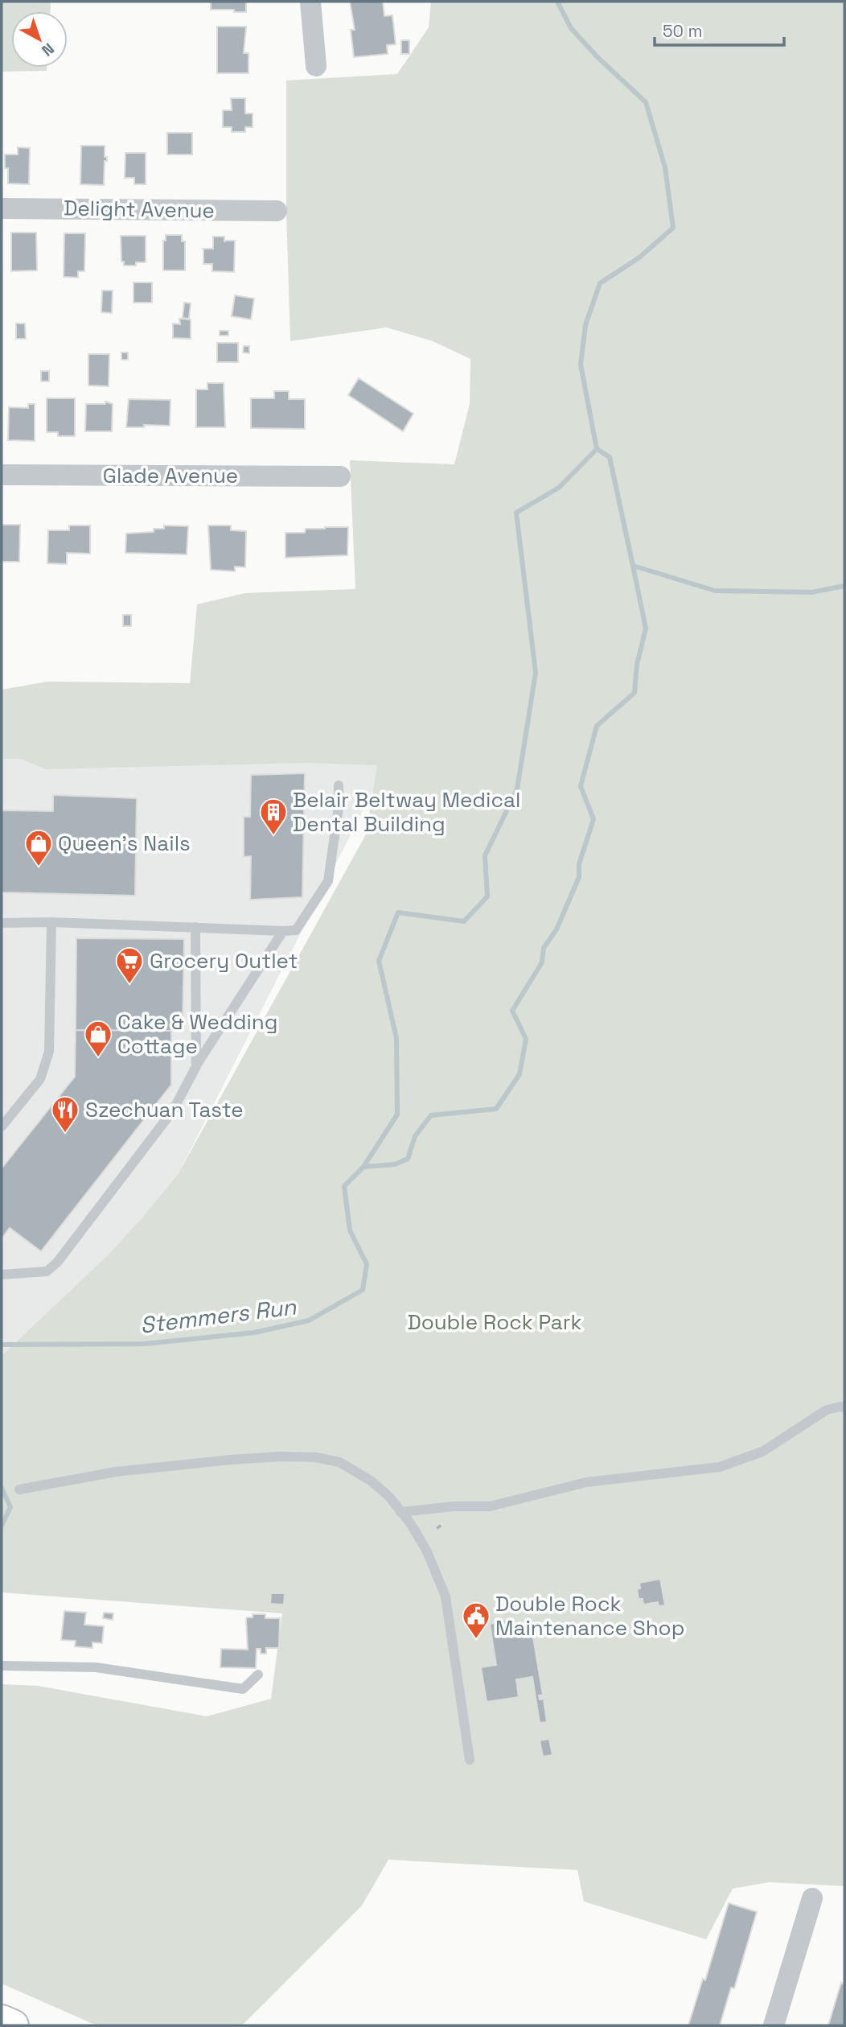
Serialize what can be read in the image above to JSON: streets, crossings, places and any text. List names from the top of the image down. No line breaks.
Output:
{"streets":{"street":["Delight Avenue","Glade Avenue"]},"water":["Stemmers Run"],"parks":["Double Rock Park"],"places":{"building":["Belair Beltway Medical Dental Building"],"shop":["Queen’s Nails","Cake & Wedding Cottage"],"supermarket":["Grocery Outlet"],"restaurant":["Szechuan Taste"],"public building":["Double Rock Maintenance Shop"]},"scale_bar":"50 m","north":"bottom right"}
